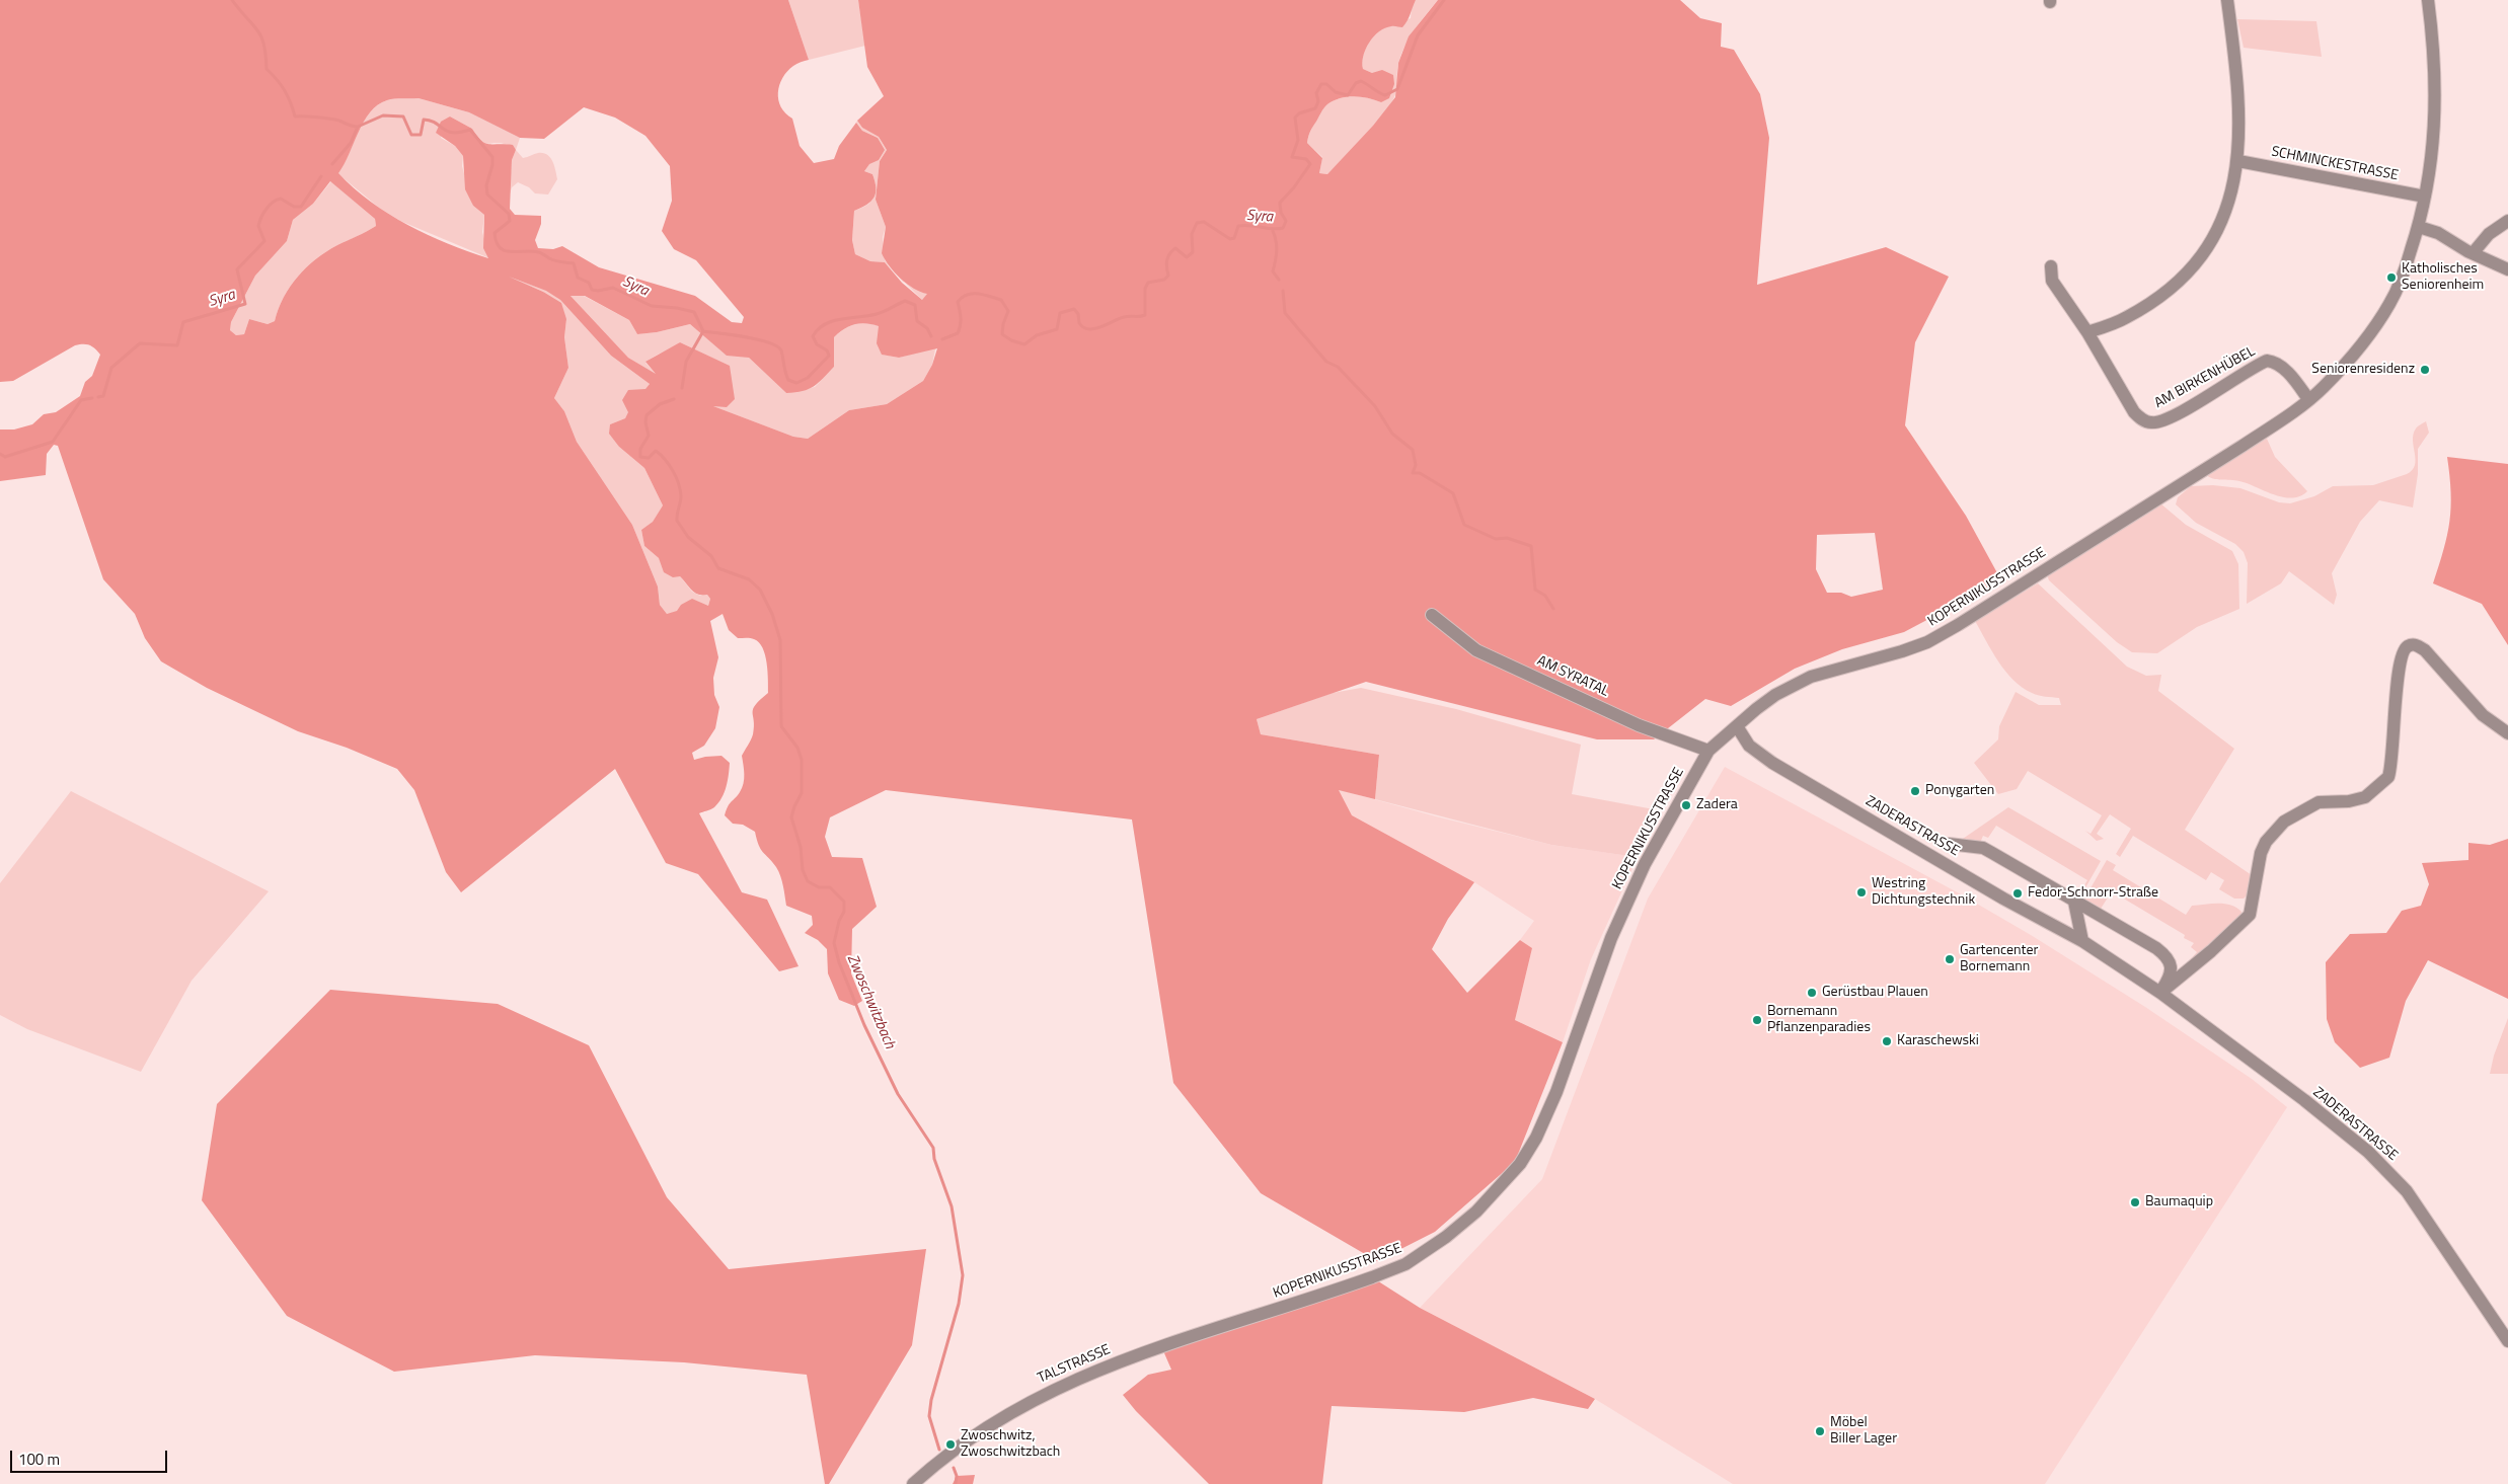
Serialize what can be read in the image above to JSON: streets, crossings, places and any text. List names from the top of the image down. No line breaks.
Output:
{"streets":{"street":["SCHMINCKESTRASSE","AM BIRKENHÜBEL","KOPERNIKUSSTRASSE","AM SYRATAL","ZADERASTRASSE","TALSTRASSE"]},"crossings":[["SCHMINCKESTRASSE","KOPERNIKUSSTRASSE"],["AM BIRKENHÜBEL","KOPERNIKUSSTRASSE"],["KOPERNIKUSSTRASSE","AM SYRATAL"],["KOPERNIKUSSTRASSE","ZADERASTRASSE"],["KOPERNIKUSSTRASSE","TALSTRASSE"]],"water":["Syra","Zwoschwitzbach"],"places":["Katholisches Seniorenheim","Seniorenresidenz","Ponygarten","Zadera","Westring Dichtungstechnik","Fedor-Schnorr-Straße","Gartencenter Bornemann","Gerüstbau Plauen","Bornemann Pflanzenparadies","Karaschewski","Baumaquip","Möbel Biller Lager","Zwoschwitz, Zwoschwitzbach"],"scale_bar":"100 m"}
